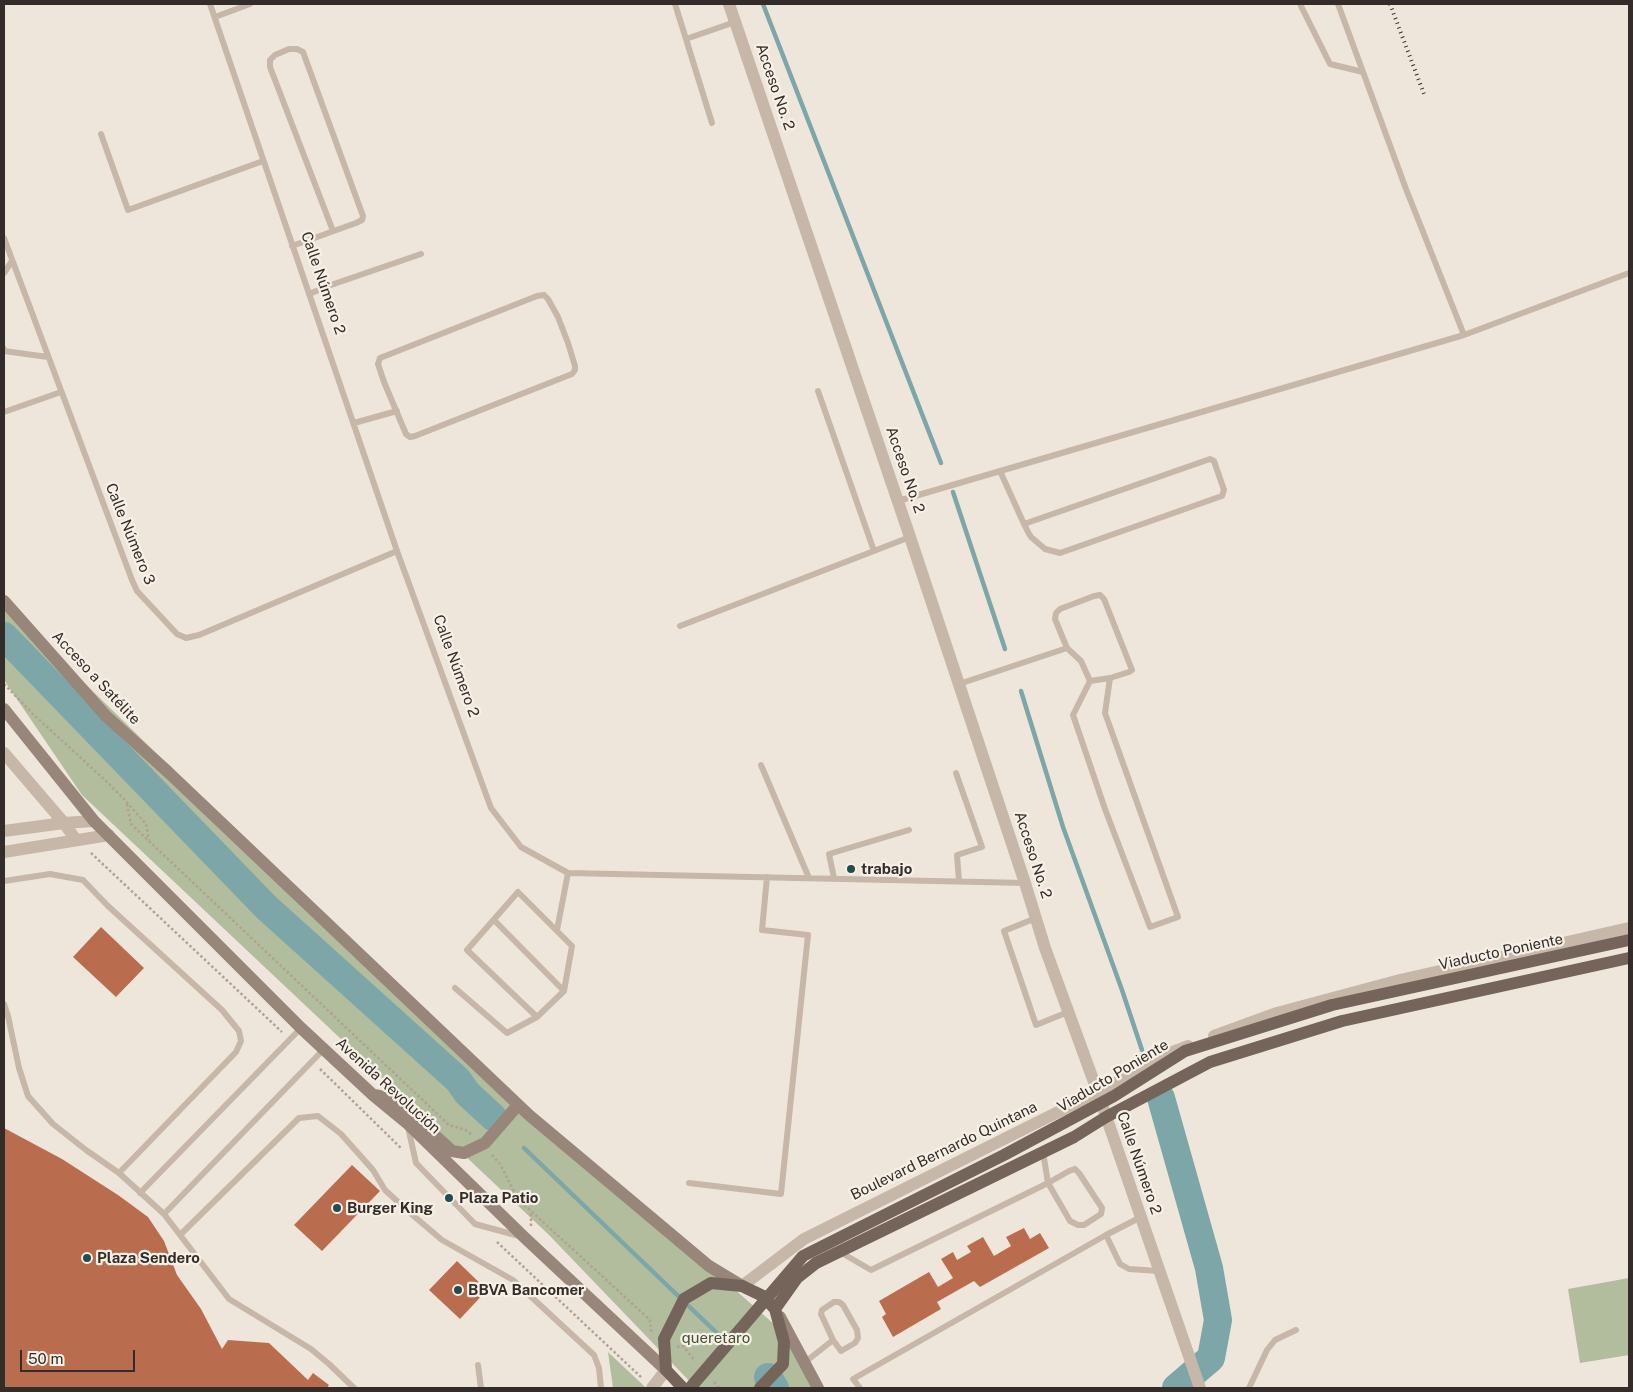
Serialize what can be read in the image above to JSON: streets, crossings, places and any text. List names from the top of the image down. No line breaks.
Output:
{"streets":{"main road":["Acceso a Satélite","Viaducto Poniente","Avenida Revolución"],"street":["Acceso No. 2","Calle Número 2","Boulevard Bernardo Quintana"],"lane":["Calle Número 3"]},"crossings":[["Acceso No. 2","Calle Número 2"],["Calle Número 2","Calle Número 3"],["Calle Número 2","Boulevard Bernardo Quintana"]],"parks":["queretaro"],"places":["trabajo","Plaza Patio","Burger King","Plaza Sendero","BBVA Bancomer"],"scale_bar":"50 m"}
